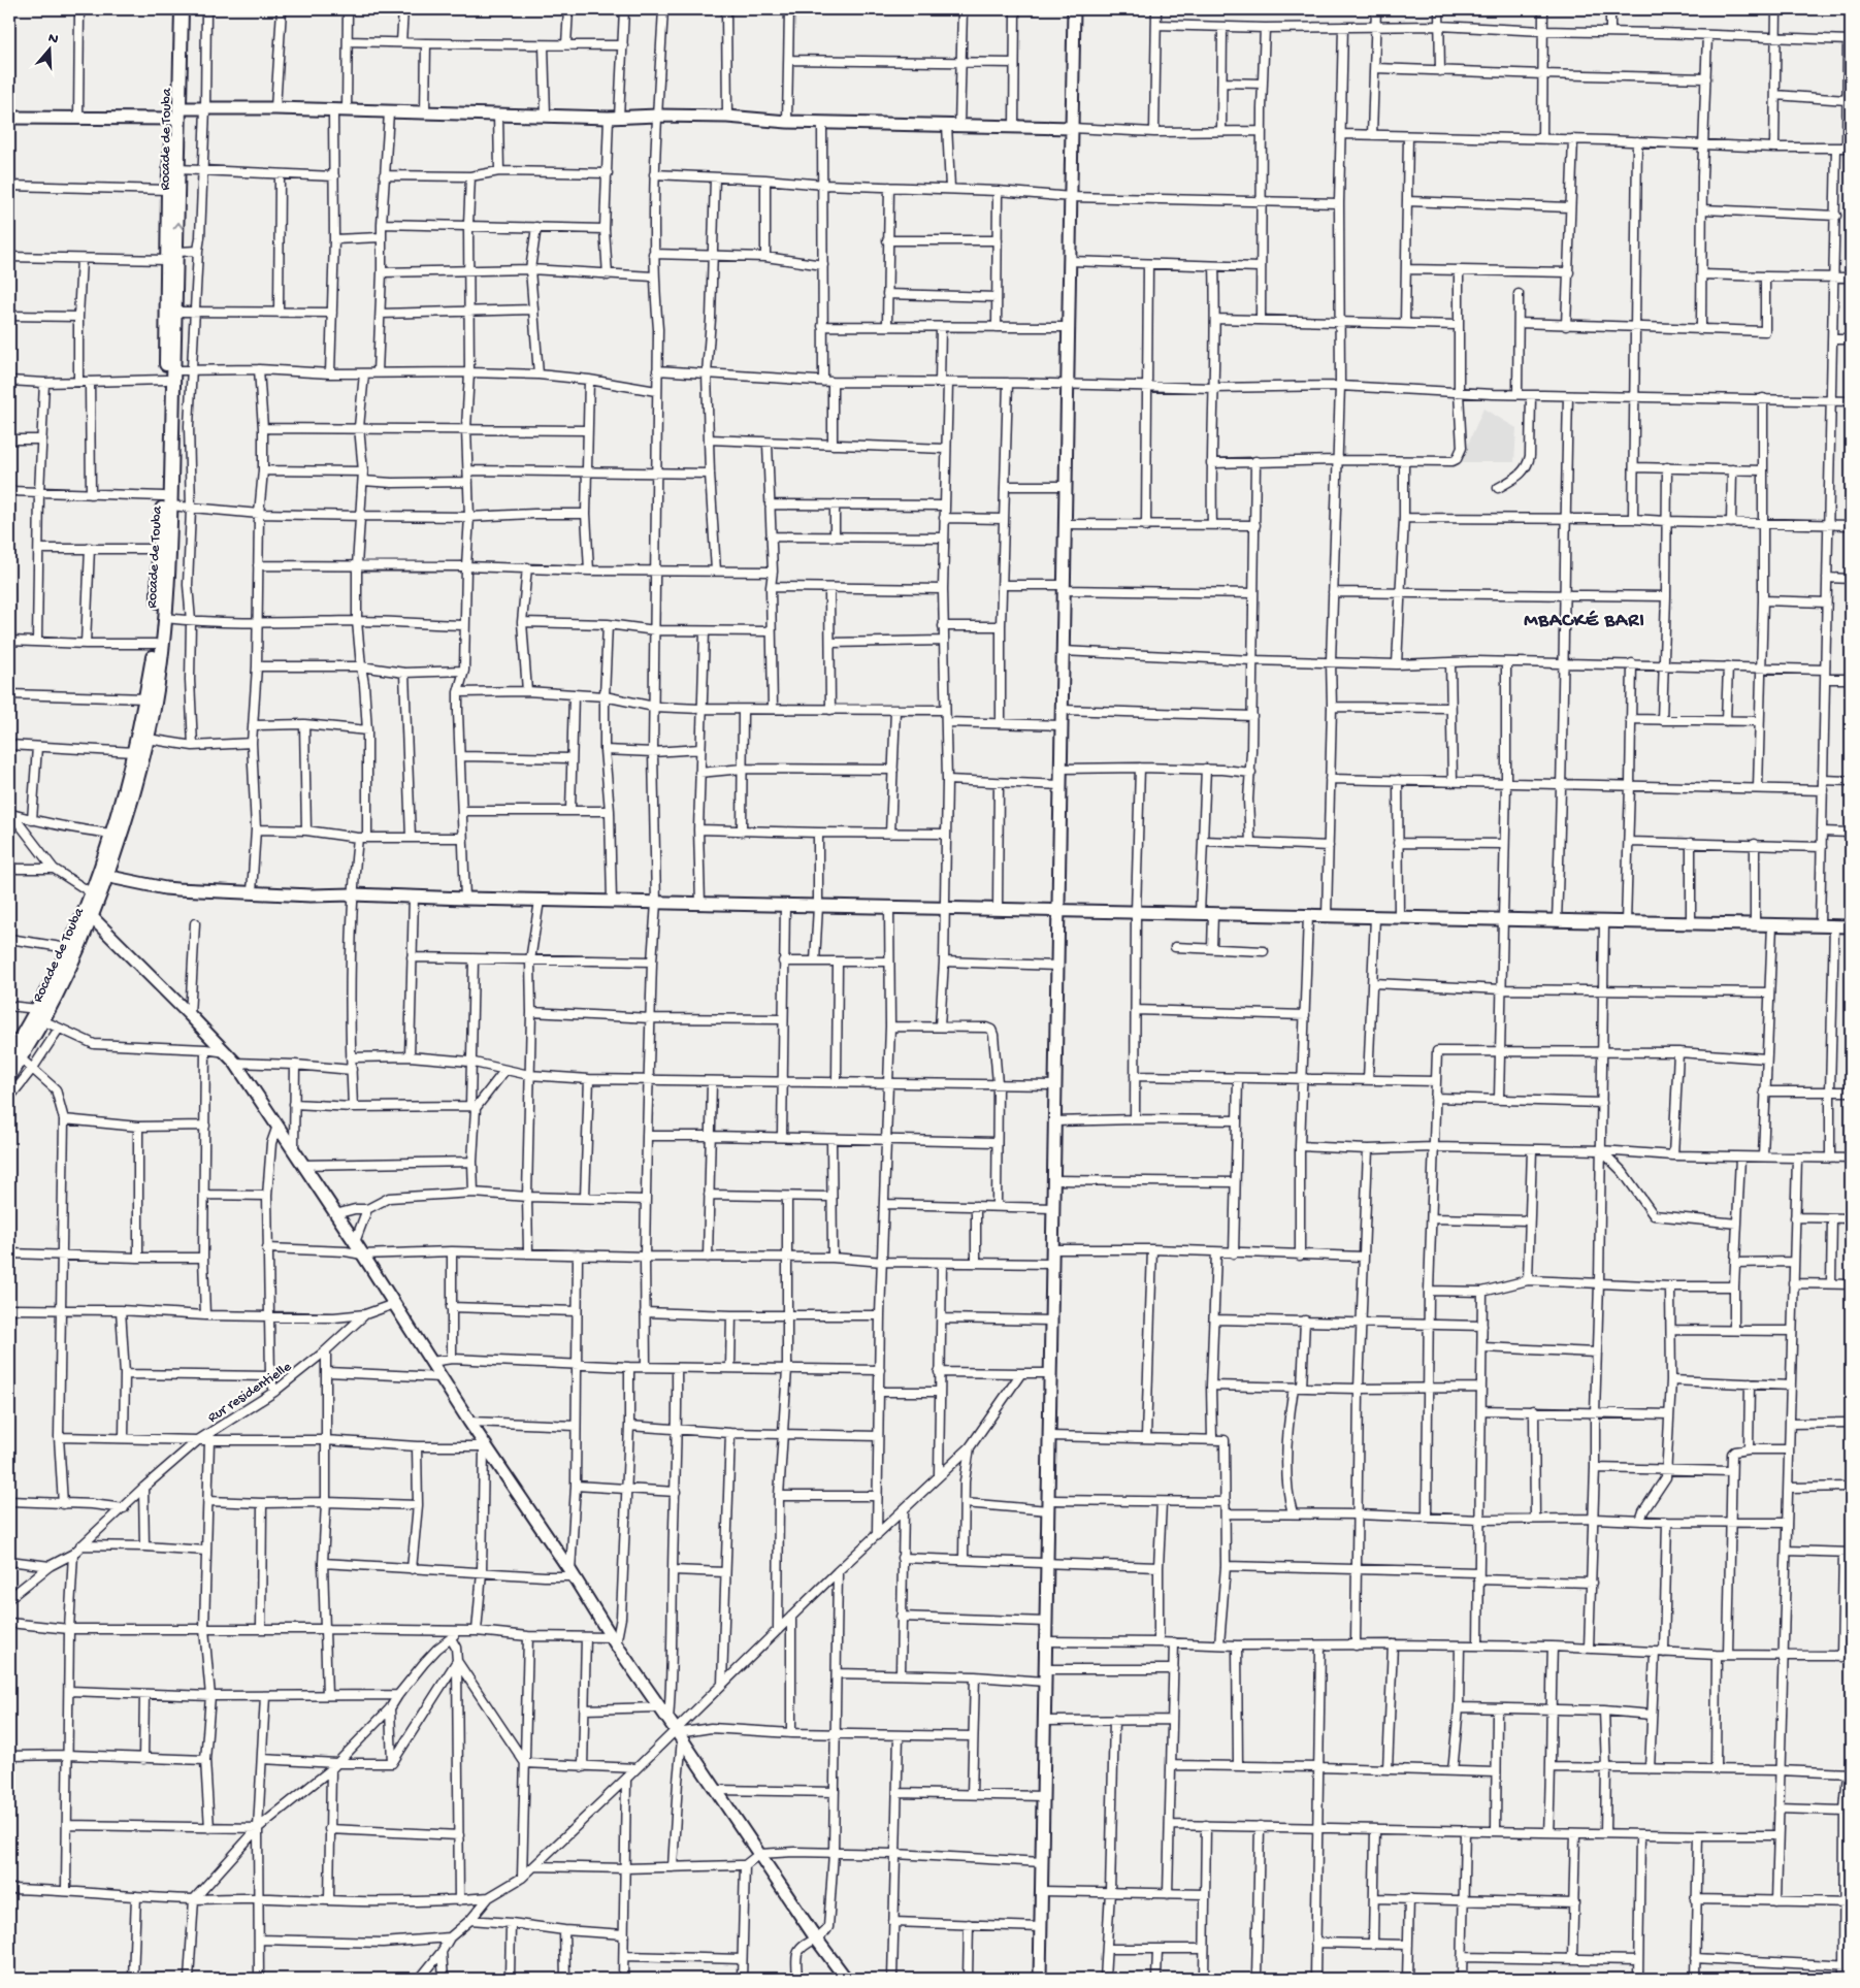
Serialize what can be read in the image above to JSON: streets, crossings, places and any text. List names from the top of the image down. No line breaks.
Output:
{"streets":{"main road":["Rocade de Touba"],"street":["Rur residentielle"]},"districts":["MBACKÉ BARI"],"north":"top"}
